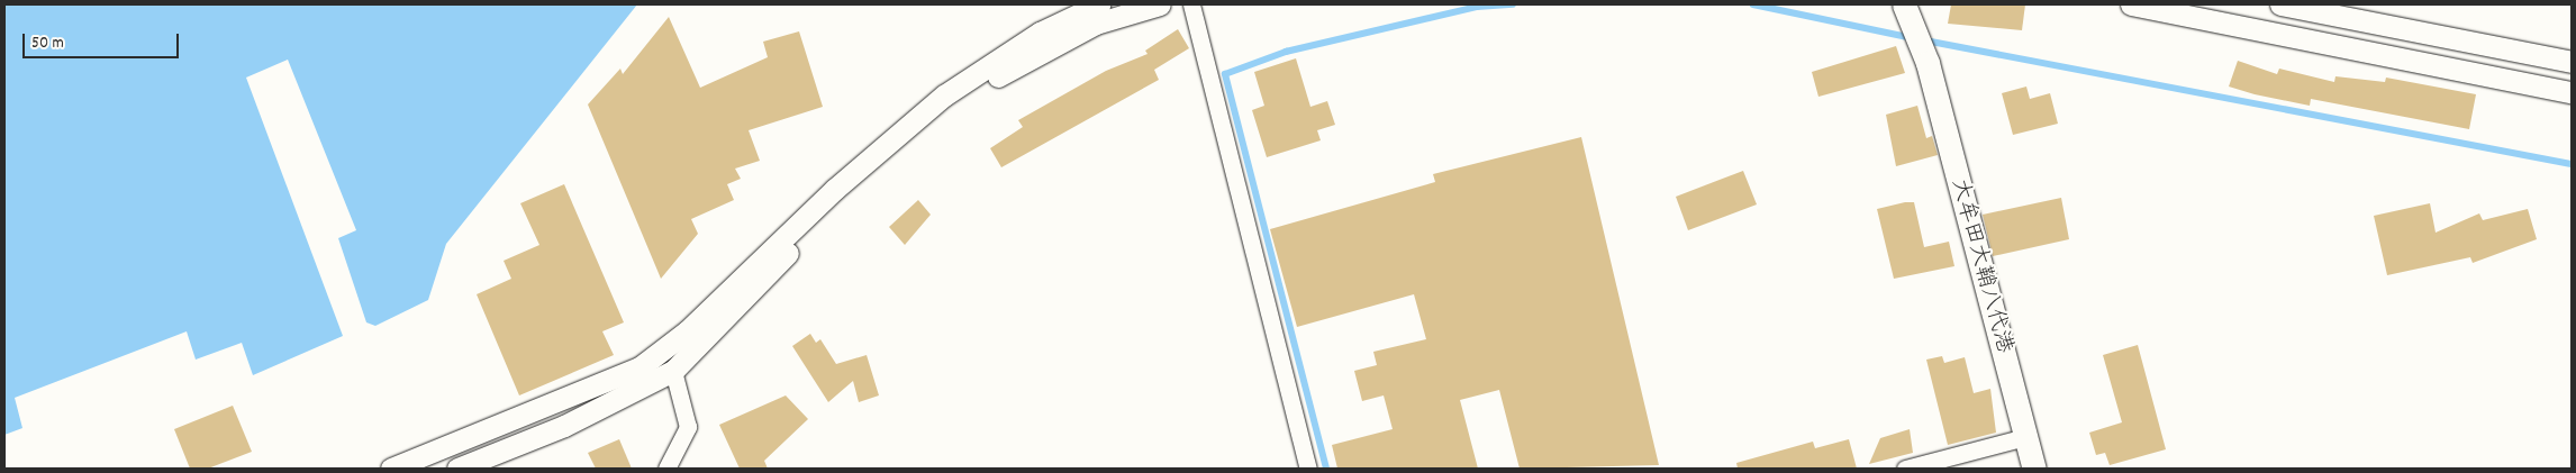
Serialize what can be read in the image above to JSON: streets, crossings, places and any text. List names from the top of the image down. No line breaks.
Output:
{"streets":{"main road":["大牟田大鞘八代港"]},"scale_bar":"50 m"}
